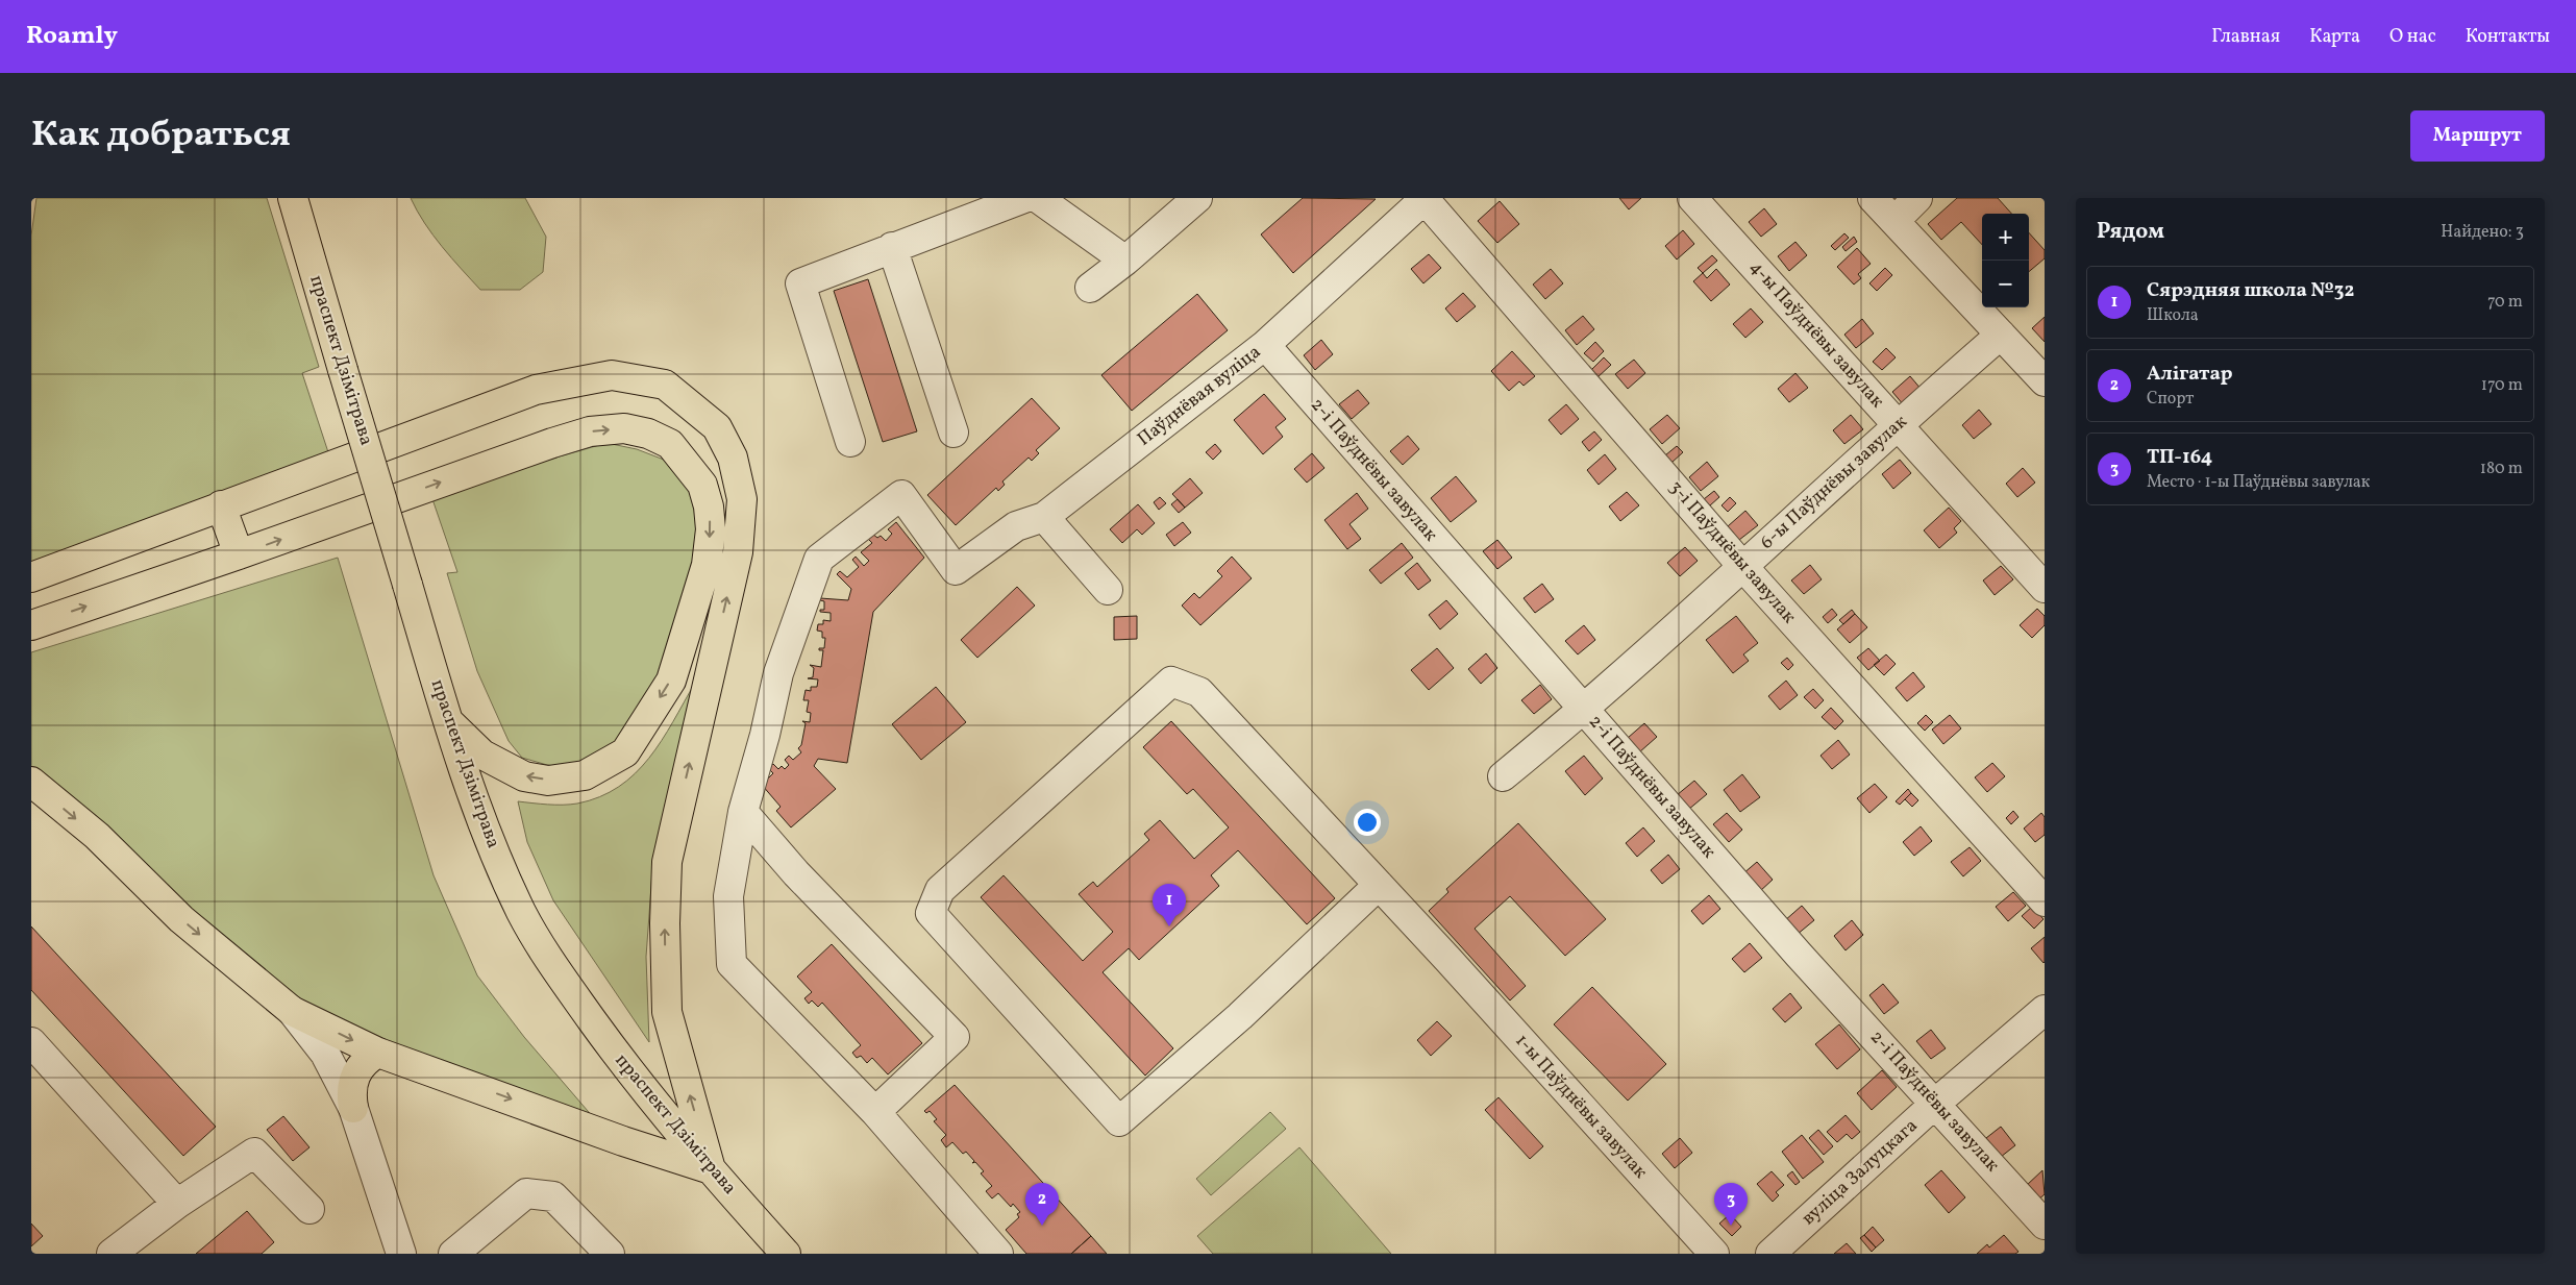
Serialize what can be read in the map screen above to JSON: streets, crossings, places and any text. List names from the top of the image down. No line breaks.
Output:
{"streets":{"main road":["праспект Дзімітрава"],"street":["4-ы Паўднёвы завулак","Паўднёвая вуліца","2-і Паўднёвы завулак","6-ы Паўднёвы завулак","3-і Паўднёвы завулак","1-ы Паўднёвы завулак","вуліца Залуцкага"]},"crossings":[["4-ы Паўднёвы завулак","6-ы Паўднёвы завулак"],["Паўднёвая вуліца","2-і Паўднёвы завулак"],["Паўднёвая вуліца","3-і Паўднёвы завулак"],["2-і Паўднёвы завулак","6-ы Паўднёвы завулак"],["2-і Паўднёвы завулак","вуліца Залуцкага"],["6-ы Паўднёвы завулак","3-і Паўднёвы завулак"]],"page":{"header":"Roamly","nav":["Главная","Карта","О нас","Контакты"],"title":"Как добраться","buttons":"Маршрут","heading":["Рядом","Найдено: 3"],"map_buttons":["+","−"],"list":[{"mark":"1","name":"Сярэдняя школа №32","note":"Школа","value":"70 m"},{"mark":"2","name":"Алігатар","note":"Спорт","value":"170 m"},{"mark":"3","name":"ТП-164","note":"Место · 1-ы Паўднёвы завулак","value":"180 m"}],"pins":["1","2","3"]}}
